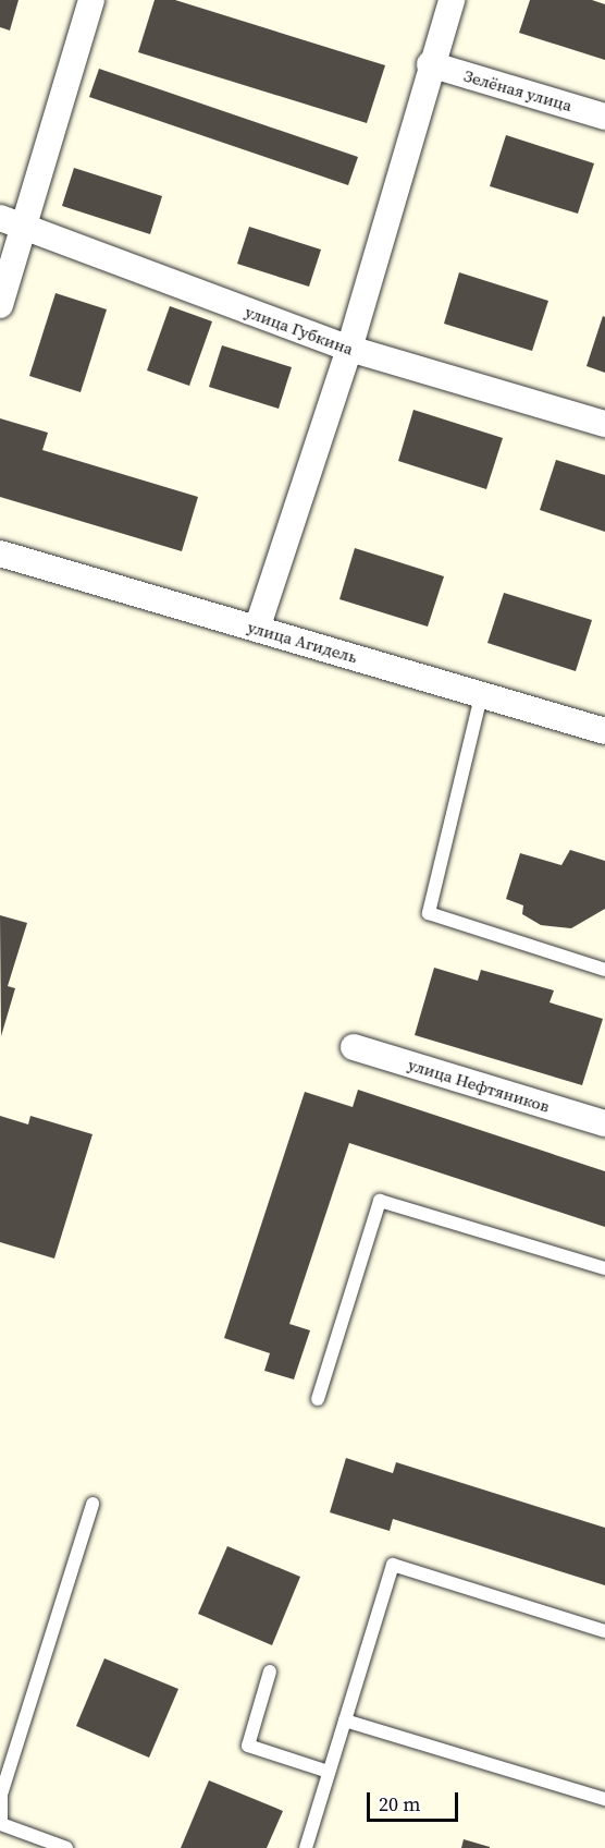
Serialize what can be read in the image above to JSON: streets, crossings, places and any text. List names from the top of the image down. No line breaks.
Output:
{"streets":{"street":["Зелёная улица","улица Губкина","улица Агидель","улица Нефтяников"]},"scale_bar":"20 m"}
